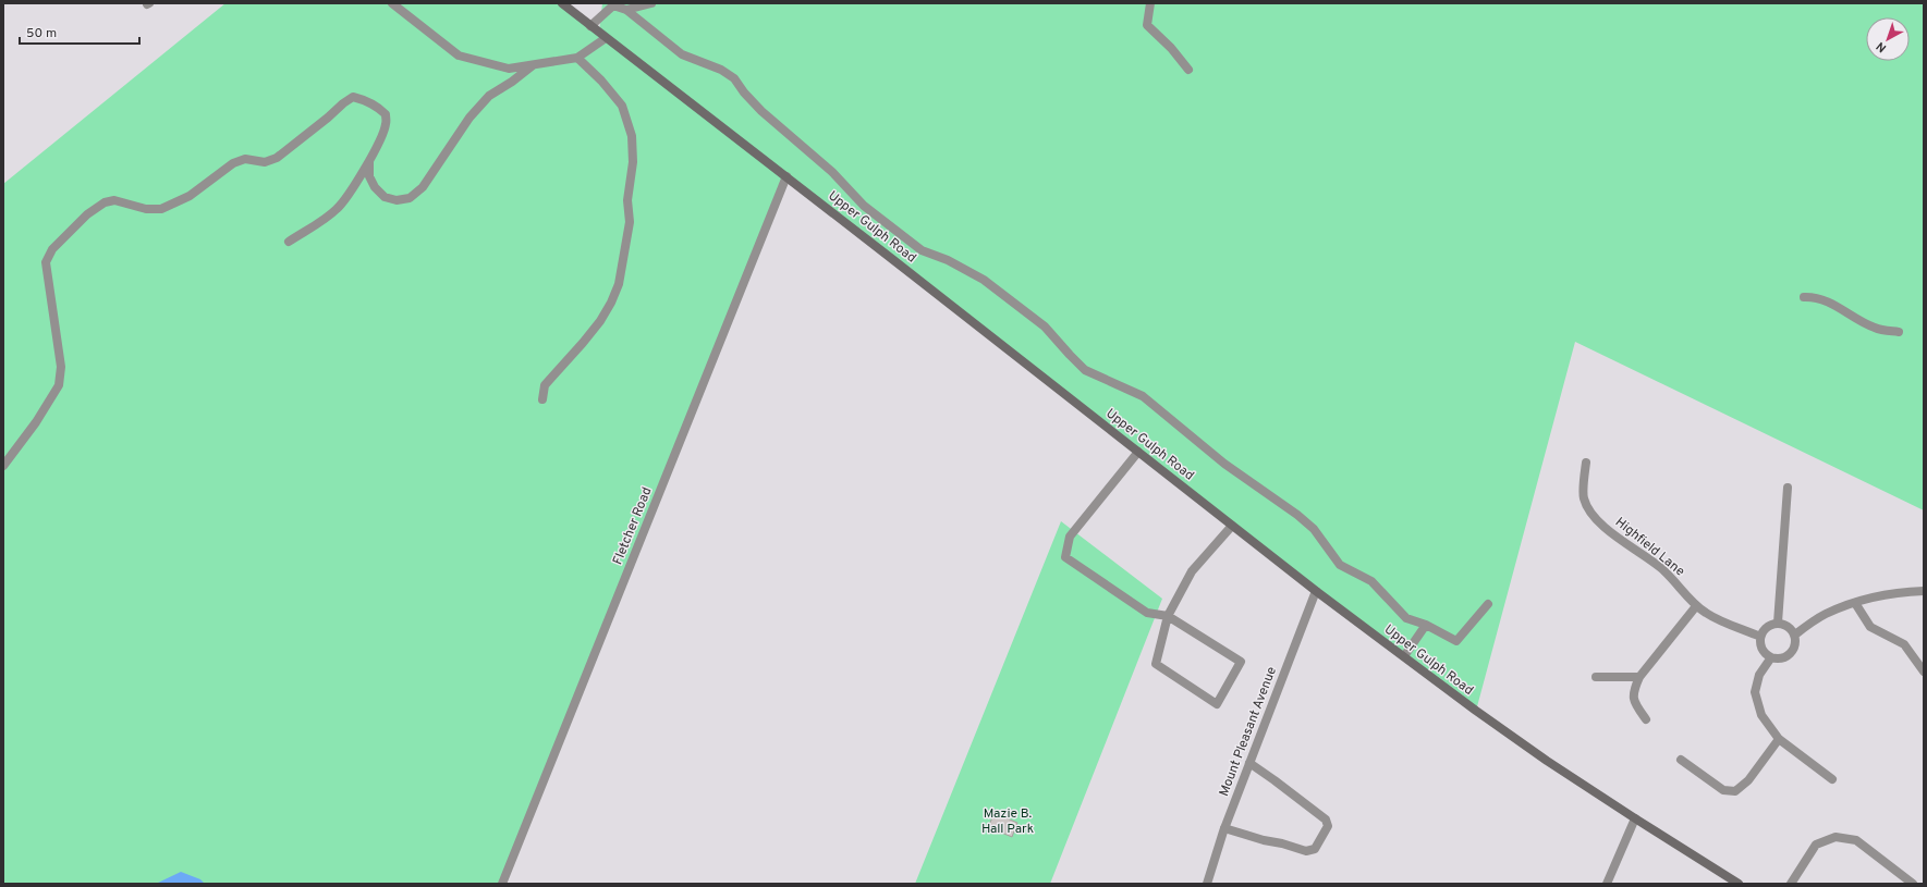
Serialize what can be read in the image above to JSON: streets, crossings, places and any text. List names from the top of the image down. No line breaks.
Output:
{"streets":{"street":["Upper Gulph Road","Fletcher Road","Highfield Lane","Mount Pleasant Avenue"]},"crossings":[["Upper Gulph Road","Fletcher Road"],["Upper Gulph Road","Mount Pleasant Avenue"]],"parks":["Mazie B. Hall Park"],"scale_bar":"50 m","north":"bottom left"}
